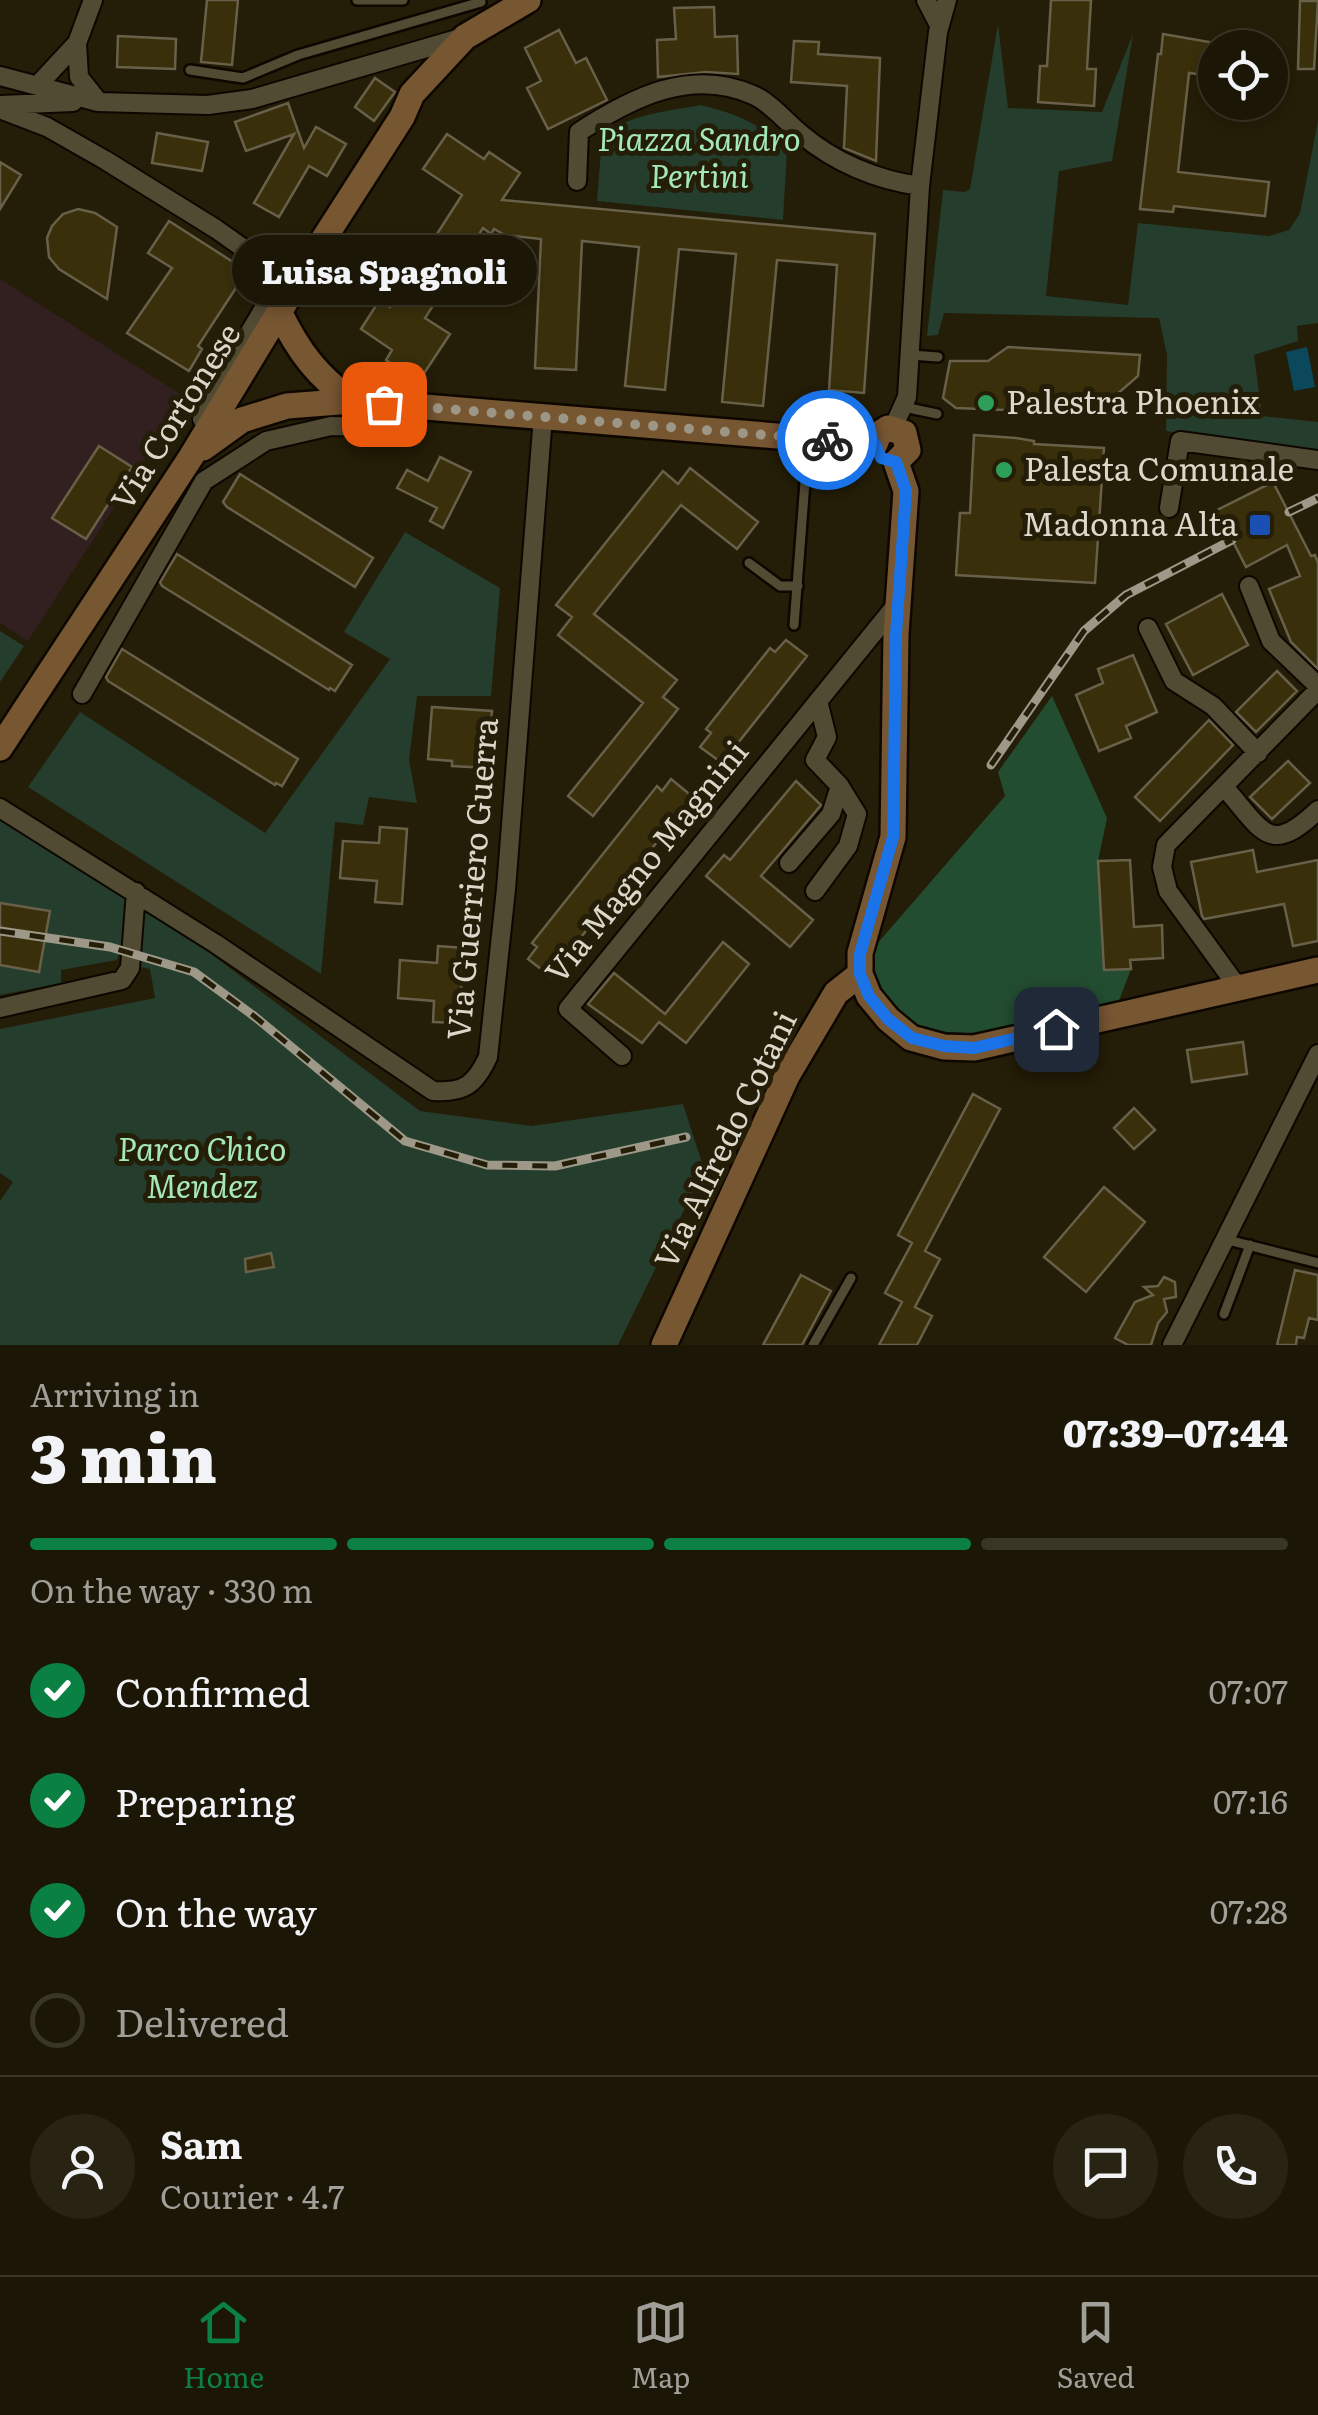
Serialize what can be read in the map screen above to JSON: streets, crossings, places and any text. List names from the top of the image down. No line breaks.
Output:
{"streets":{"street":["Via Cortonese","Via Magno Magnini","Via Guerriero Guerra","Via Alfredo Cotani"]},"parks":["Piazza Sandro Pertini","Parco Chico Mendez"],"places":{"other":["Palestra Phoenix","Luisa Spagnoli","Palesta Comunale"],"transit":["Madonna Alta"]},"page":{"bubble":"Luisa Spagnoli","heading":["3 min","Arriving in","07:39–07:44"],"panel":["Sam","Courier · 4.7"],"bar":"On the way · 330 m","list":[["Confirmed","07:07"],["Preparing","07:16"],["On the way","07:28"],"Delivered"],"tabs":["Home","Map","Saved"]}}
